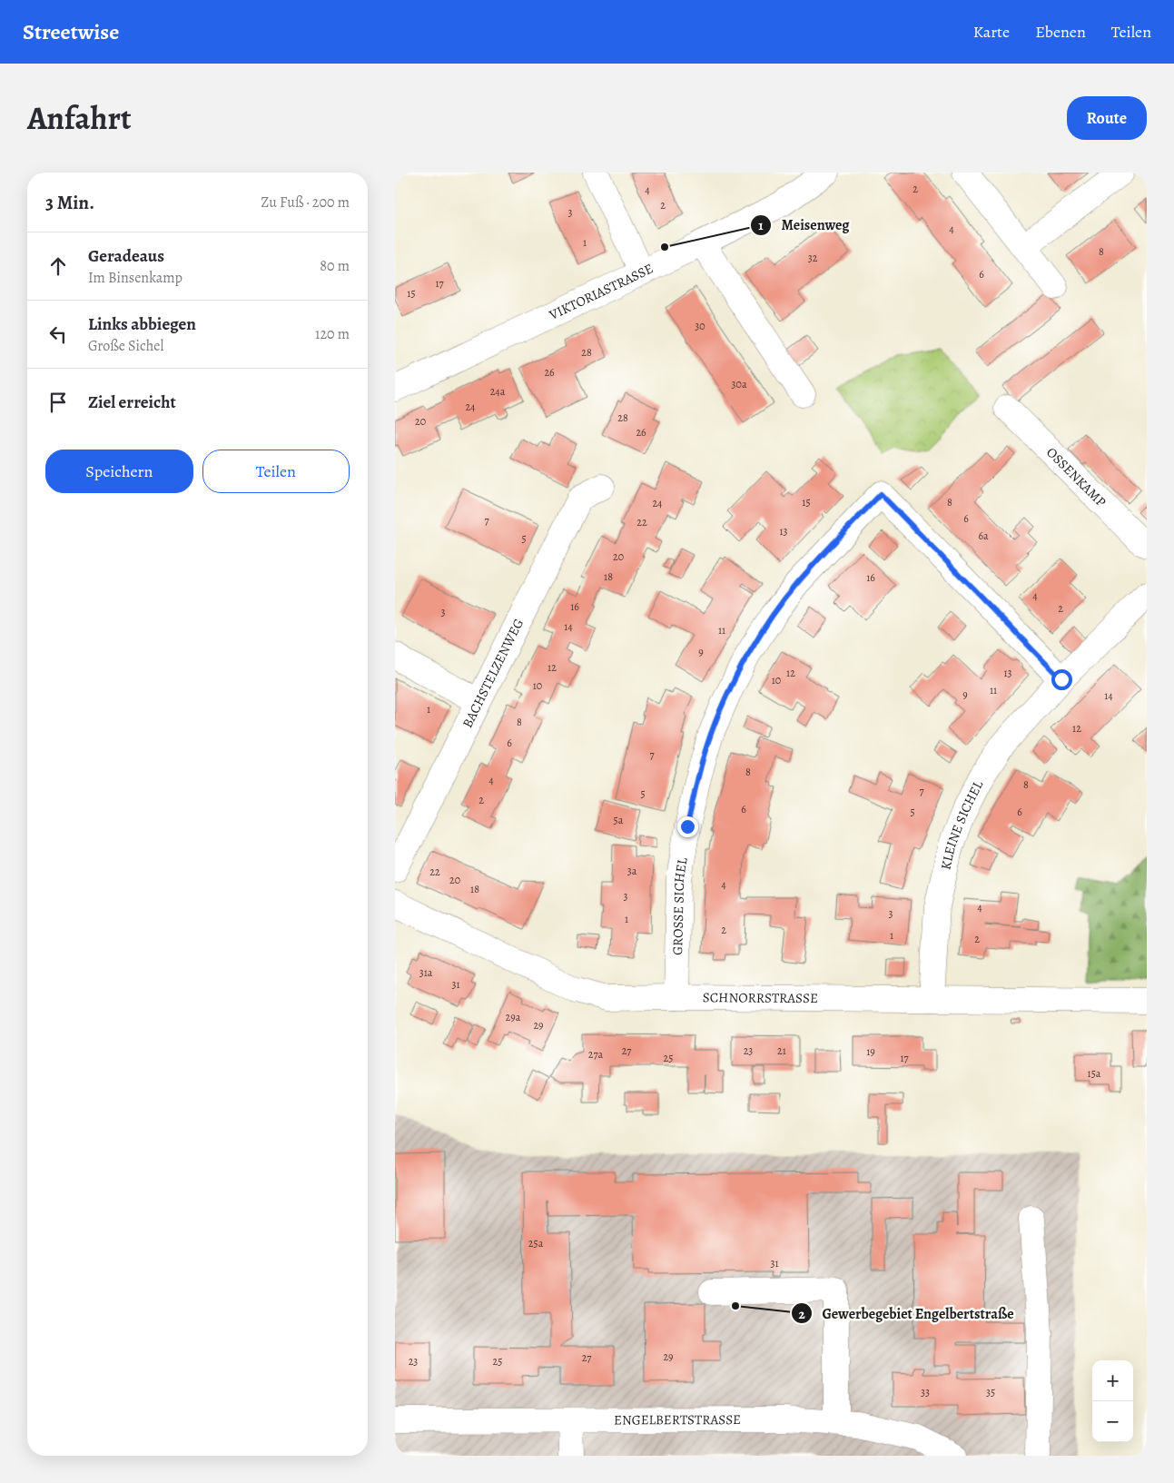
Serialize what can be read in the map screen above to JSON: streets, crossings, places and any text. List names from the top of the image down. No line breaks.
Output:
{"streets":{"street":["VIKTORIASTRASSE","OSSENKAMP","BACHSTELZENWEG","KLEINE SICHEL","GROSSE SICHEL","SCHNORRSTRASSE","ENGELBERTSTRASSE"]},"crossings":[["KLEINE SICHEL","GROSSE SICHEL"],["KLEINE SICHEL","SCHNORRSTRASSE"],["GROSSE SICHEL","SCHNORRSTRASSE"]],"places":["Meisenweg","Gewerbegebiet Engelbertstraße"],"house_numbers":["2","4","2","3","4","1","8","32","6","17","15","30","28","26","30a","24a","24","28","20","26","15","8","24","6","7","22","13","6a","5","20","18","16","4","16","2","3","14","11","9","12","12","13","10","10","11","9","14","1","8","12","6","7","8","4","8","7","5","2","6","5","6","5a","3a","22","20","4","18","3","4","3","1","2","1","2","31a","31","29a","29","27","23","21","19","27a","25","17","15a","25a","31","29","27","23","25","33","35"],"page":{"header":"Streetwise","nav":["Karte","Ebenen","Teilen"],"title":"Anfahrt","buttons":["Route",["Speichern","Teilen"]],"heading":["3 Min.","Zu Fuß · 200 m"],"list":[["Geradeaus","Im Binsenkamp","80 m"],["Links abbiegen","Große Sichel","120 m"],"Ziel erreicht"],"map_buttons":["+","−"]}}
